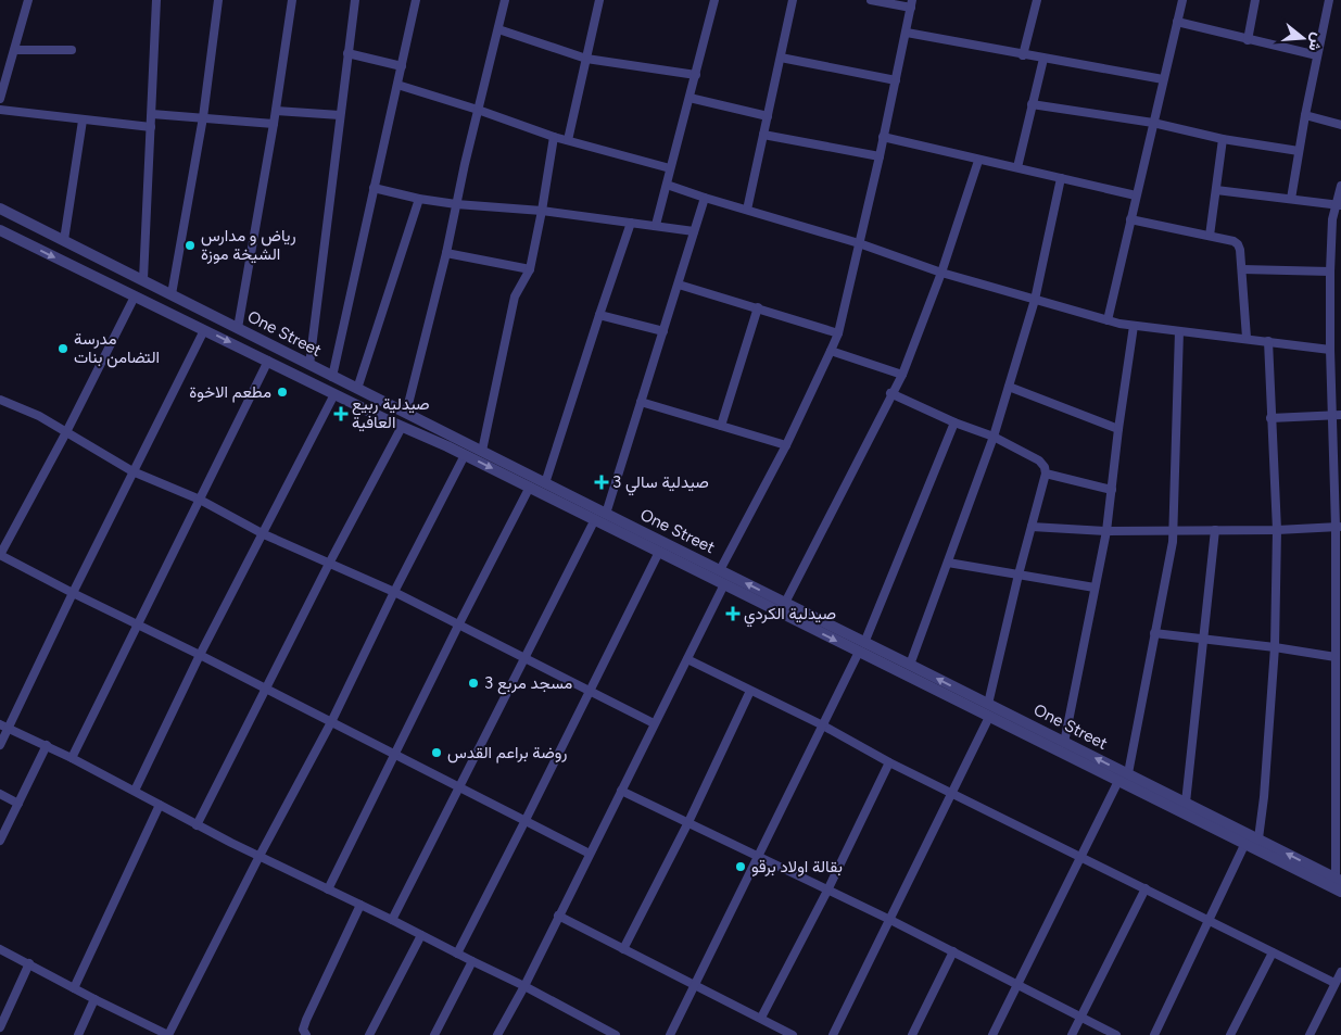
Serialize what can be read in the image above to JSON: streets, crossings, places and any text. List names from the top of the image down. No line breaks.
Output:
{"streets":{"street":["One Street"]},"places":{"other":["رياض و مدارس الشيخة موزة","مدرسة التضامن بنات","مطعم الاخوة","مسجد مربع 3","روضة براعم القدس","بقالة اولاد برقو"],"health":["صيدلية ربيع العافية","صيدلية سالي 3","صيدلية الكردي"]},"north":"right"}
